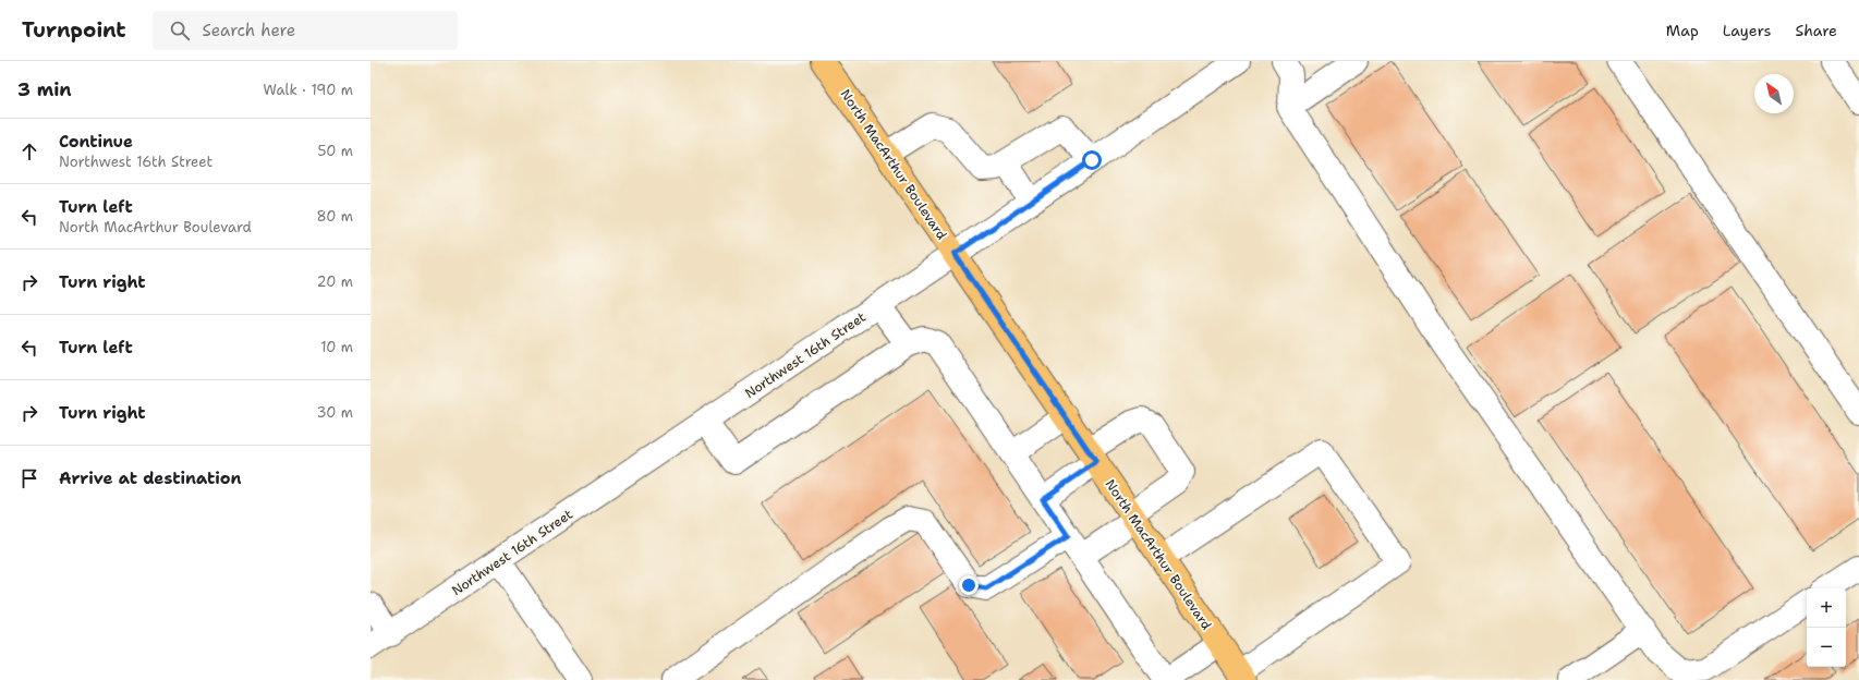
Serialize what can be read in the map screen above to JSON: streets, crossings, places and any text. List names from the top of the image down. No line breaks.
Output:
{"streets":{"main road":["North MacArthur Boulevard"],"street":["Northwest 16th Street"]},"crossings":[["North MacArthur Boulevard","Northwest 16th Street"]],"north":"top left","page":{"header":"Turnpoint","search":"Search here","nav":["Map","Layers","Share"],"heading":["3 min","Walk · 190 m"],"list":[["Continue","Northwest 16th Street","50 m"],["Turn left","North MacArthur Boulevard","80 m"],["Turn right","20 m"],["Turn left","10 m"],["Turn right","30 m"],"Arrive at destination"],"map_buttons":["+","−"]}}
